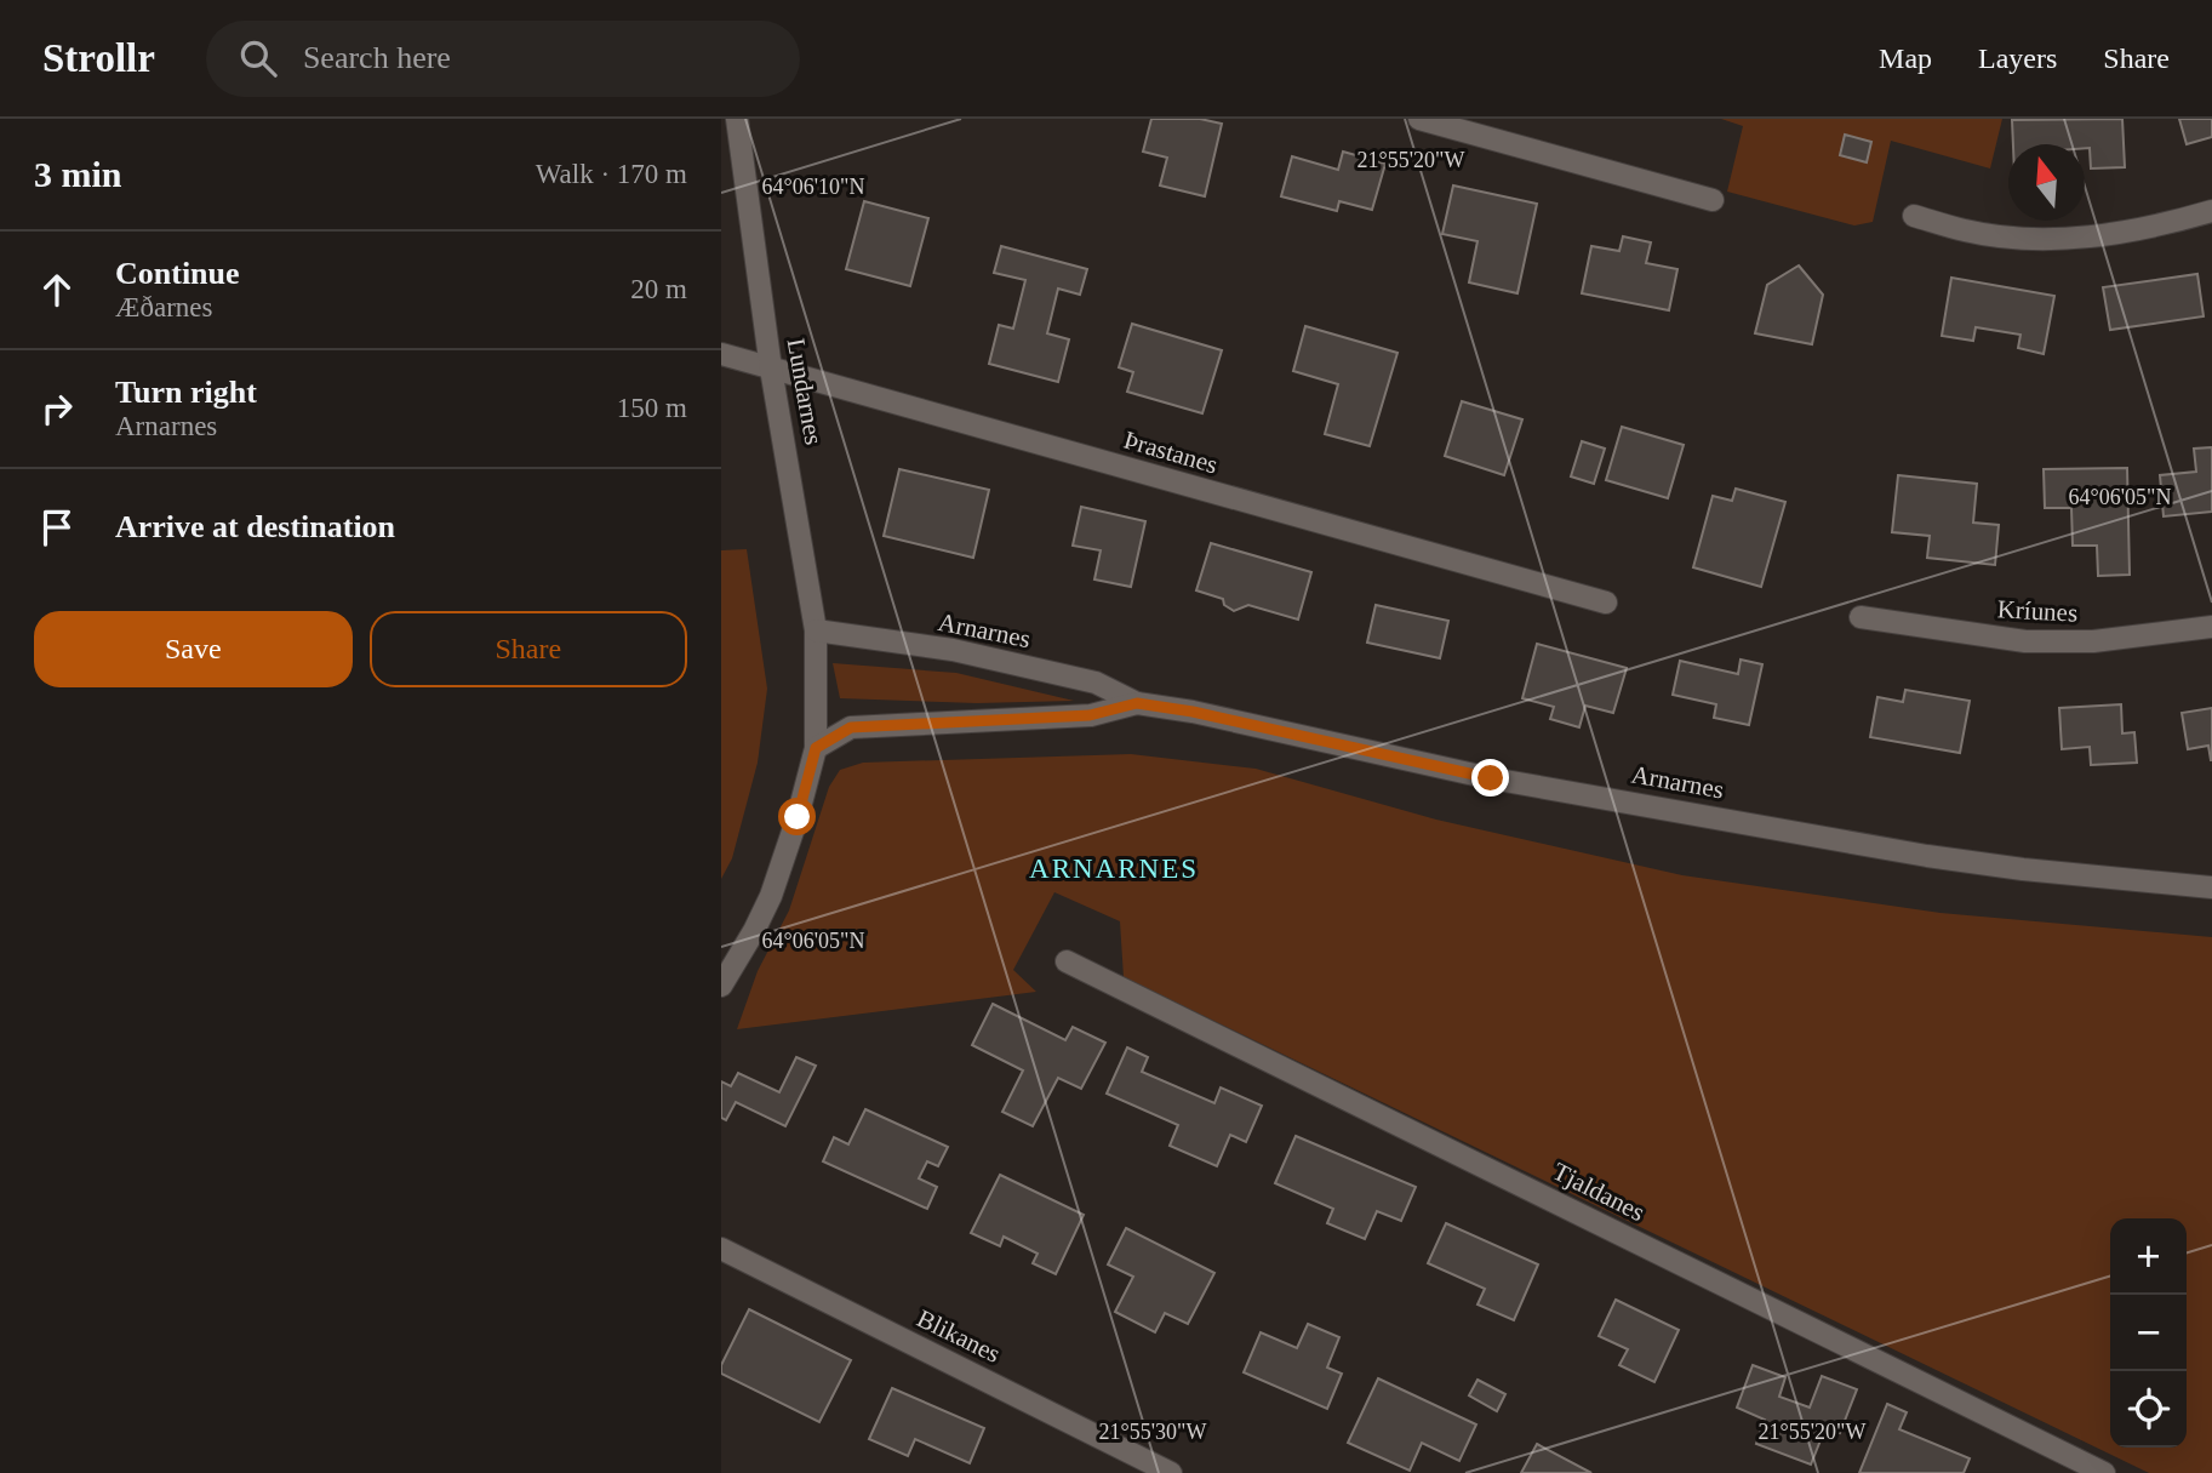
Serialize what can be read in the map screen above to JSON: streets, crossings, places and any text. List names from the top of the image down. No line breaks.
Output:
{"streets":{"street":["Lundarnes","Þrastanes","Kríunes","Arnarnes","Tjaldanes","Blikanes"]},"crossings":[["Lundarnes","Þrastanes"],["Lundarnes","Arnarnes"]],"districts":["ARNARNES"],"north":"top","page":{"header":"Strollr","search":"Search here","nav":["Map","Layers","Share"],"heading":["3 min","Walk · 170 m"],"list":[["Continue","Æðarnes","20 m"],["Turn right","Arnarnes","150 m"],"Arrive at destination"],"buttons":["Save","Share"],"map_buttons":["+","−"]},"coordinates":["21°55'20\"W","64°06'10\"N","64°06'05\"N","21°55'30\"W"]}
